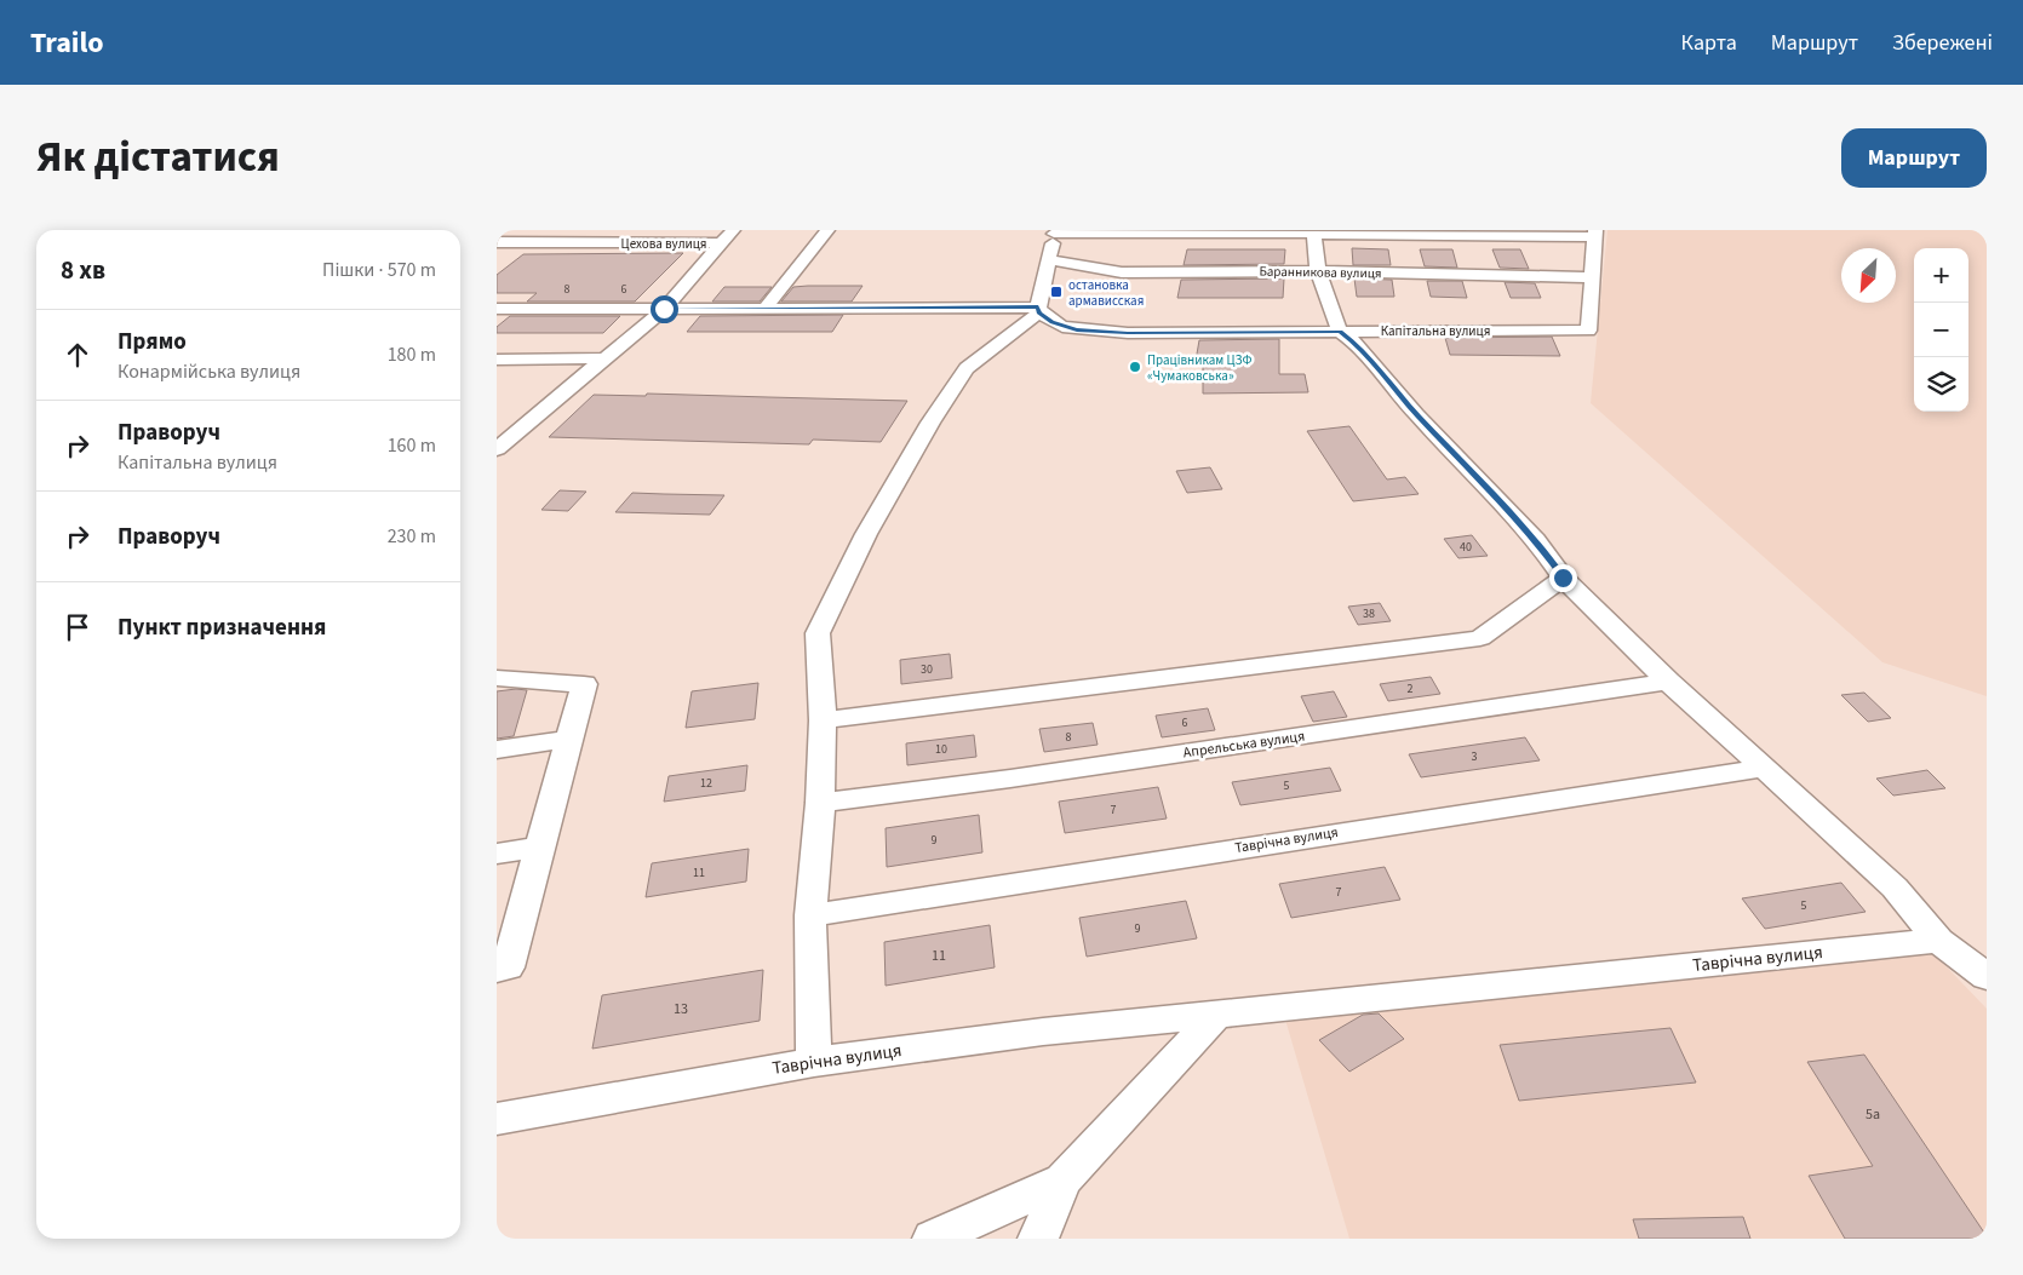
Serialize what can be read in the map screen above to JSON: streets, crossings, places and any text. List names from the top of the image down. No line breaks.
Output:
{"streets":{"street":["Цехова вулиця","Баранникова вулиця","Капітальна вулиця","Апрельська вулиця","Таврічна вулиця"]},"crossings":[["Баранникова вулиця","Капітальна вулиця"]],"places":{"transit":["остановка армависская"],"other":["Працівникам ЦЗФ «Чумаковська»"]},"house_numbers":["8","6","40","38","30","2","6","8","10","3","12","5","7","9","11","7","5","9","11","13","5а"],"north":"bottom left","page":{"header":"Trailo","nav":["Карта","Маршрут","Збережені"],"title":"Як дістатися","buttons":"Маршрут","heading":["8 хв","Пішки · 570 m"],"map_buttons":["+","−"],"list":[["Прямо","Конармійська вулиця","180 m"],["Праворуч","Капітальна вулиця","160 m"],["Праворуч","230 m"],"Пункт призначення"]}}
